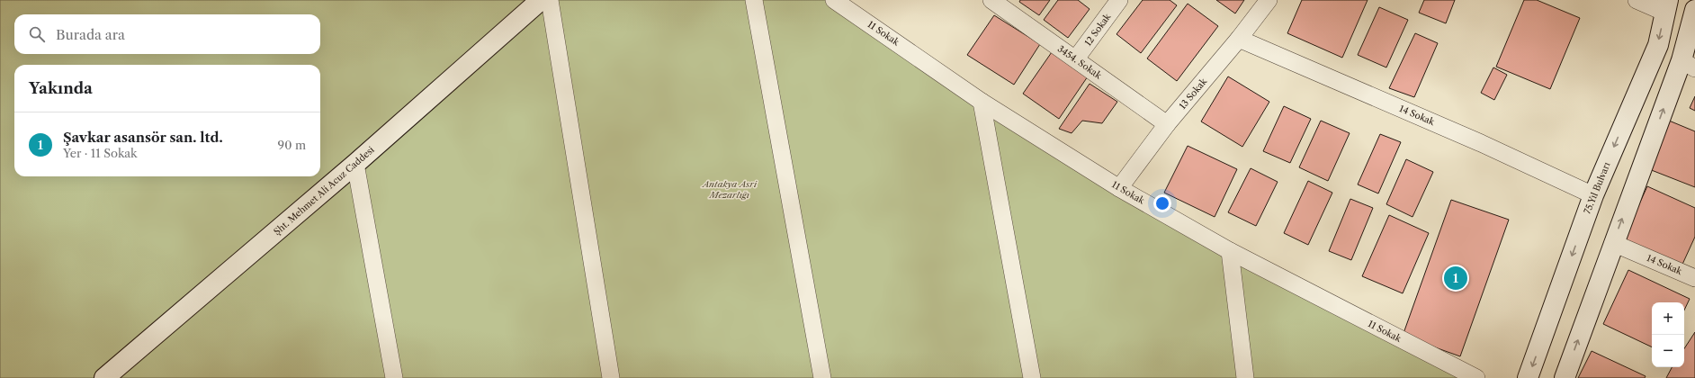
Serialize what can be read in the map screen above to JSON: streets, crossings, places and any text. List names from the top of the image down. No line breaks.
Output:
{"streets":{"main road":["75.Yıl Bulvarı","Şht. Mehmet Ali Acuz Caddesi"],"street":["12 Sokak","11 Sokak","3454. Sokak","13 Sokak","14 Sokak"]},"crossings":[["12 Sokak","3454. Sokak"],["11 Sokak","13 Sokak"],["3454. Sokak","13 Sokak"],["13 Sokak","14 Sokak"],["14 Sokak","75.Yıl Bulvarı"]],"parks":["Antakya Asri Mezarlığı"],"page":{"search":"Burada ara","heading":"Yakında","list":[{"mark":"1","name":"Şavkar asansör san. ltd.","note":"Yer · 11 Sokak","value":"90 m"}],"pins":"1","map_buttons":["+","−"]}}
